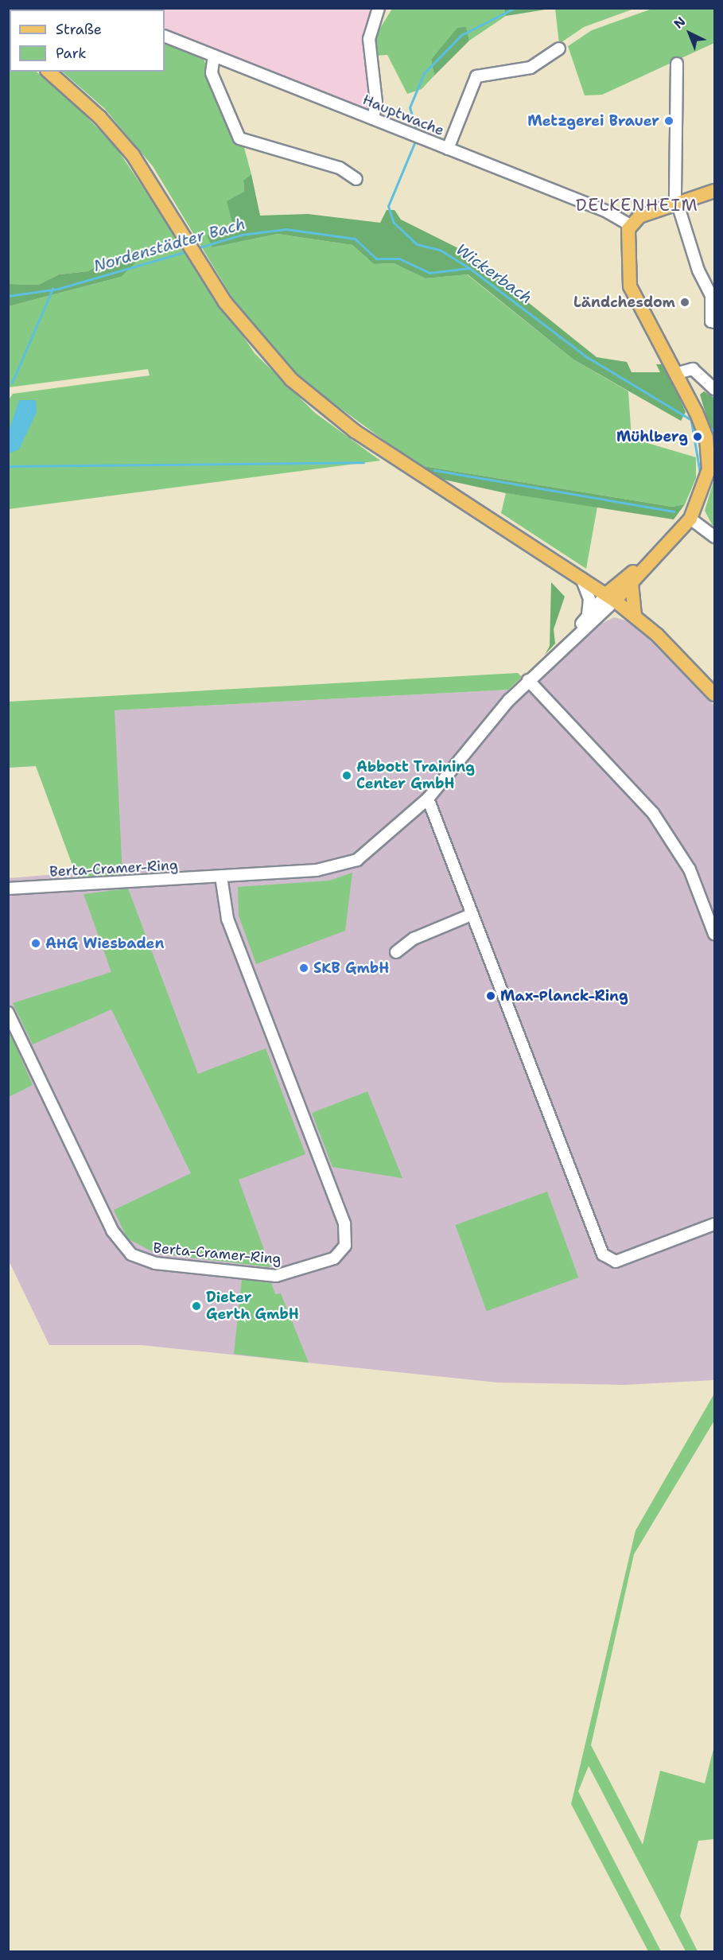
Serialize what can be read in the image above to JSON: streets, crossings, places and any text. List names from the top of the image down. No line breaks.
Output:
{"streets":{"street":["Hauptwache","Berta-Cramer-Ring"]},"districts":["DELKENHEIM"],"water":["Nordenstädter Bach","Wickerbach"],"places":["Metzgerei Brauer","Ländchesdom","Mühlberg","Abbott Training Center GmbH","AHG Wiesbaden","SKB GmbH","Max-Planck-Ring","Dieter Gerth GmbH"],"legend":["Straße","Park"],"north":"top left"}
